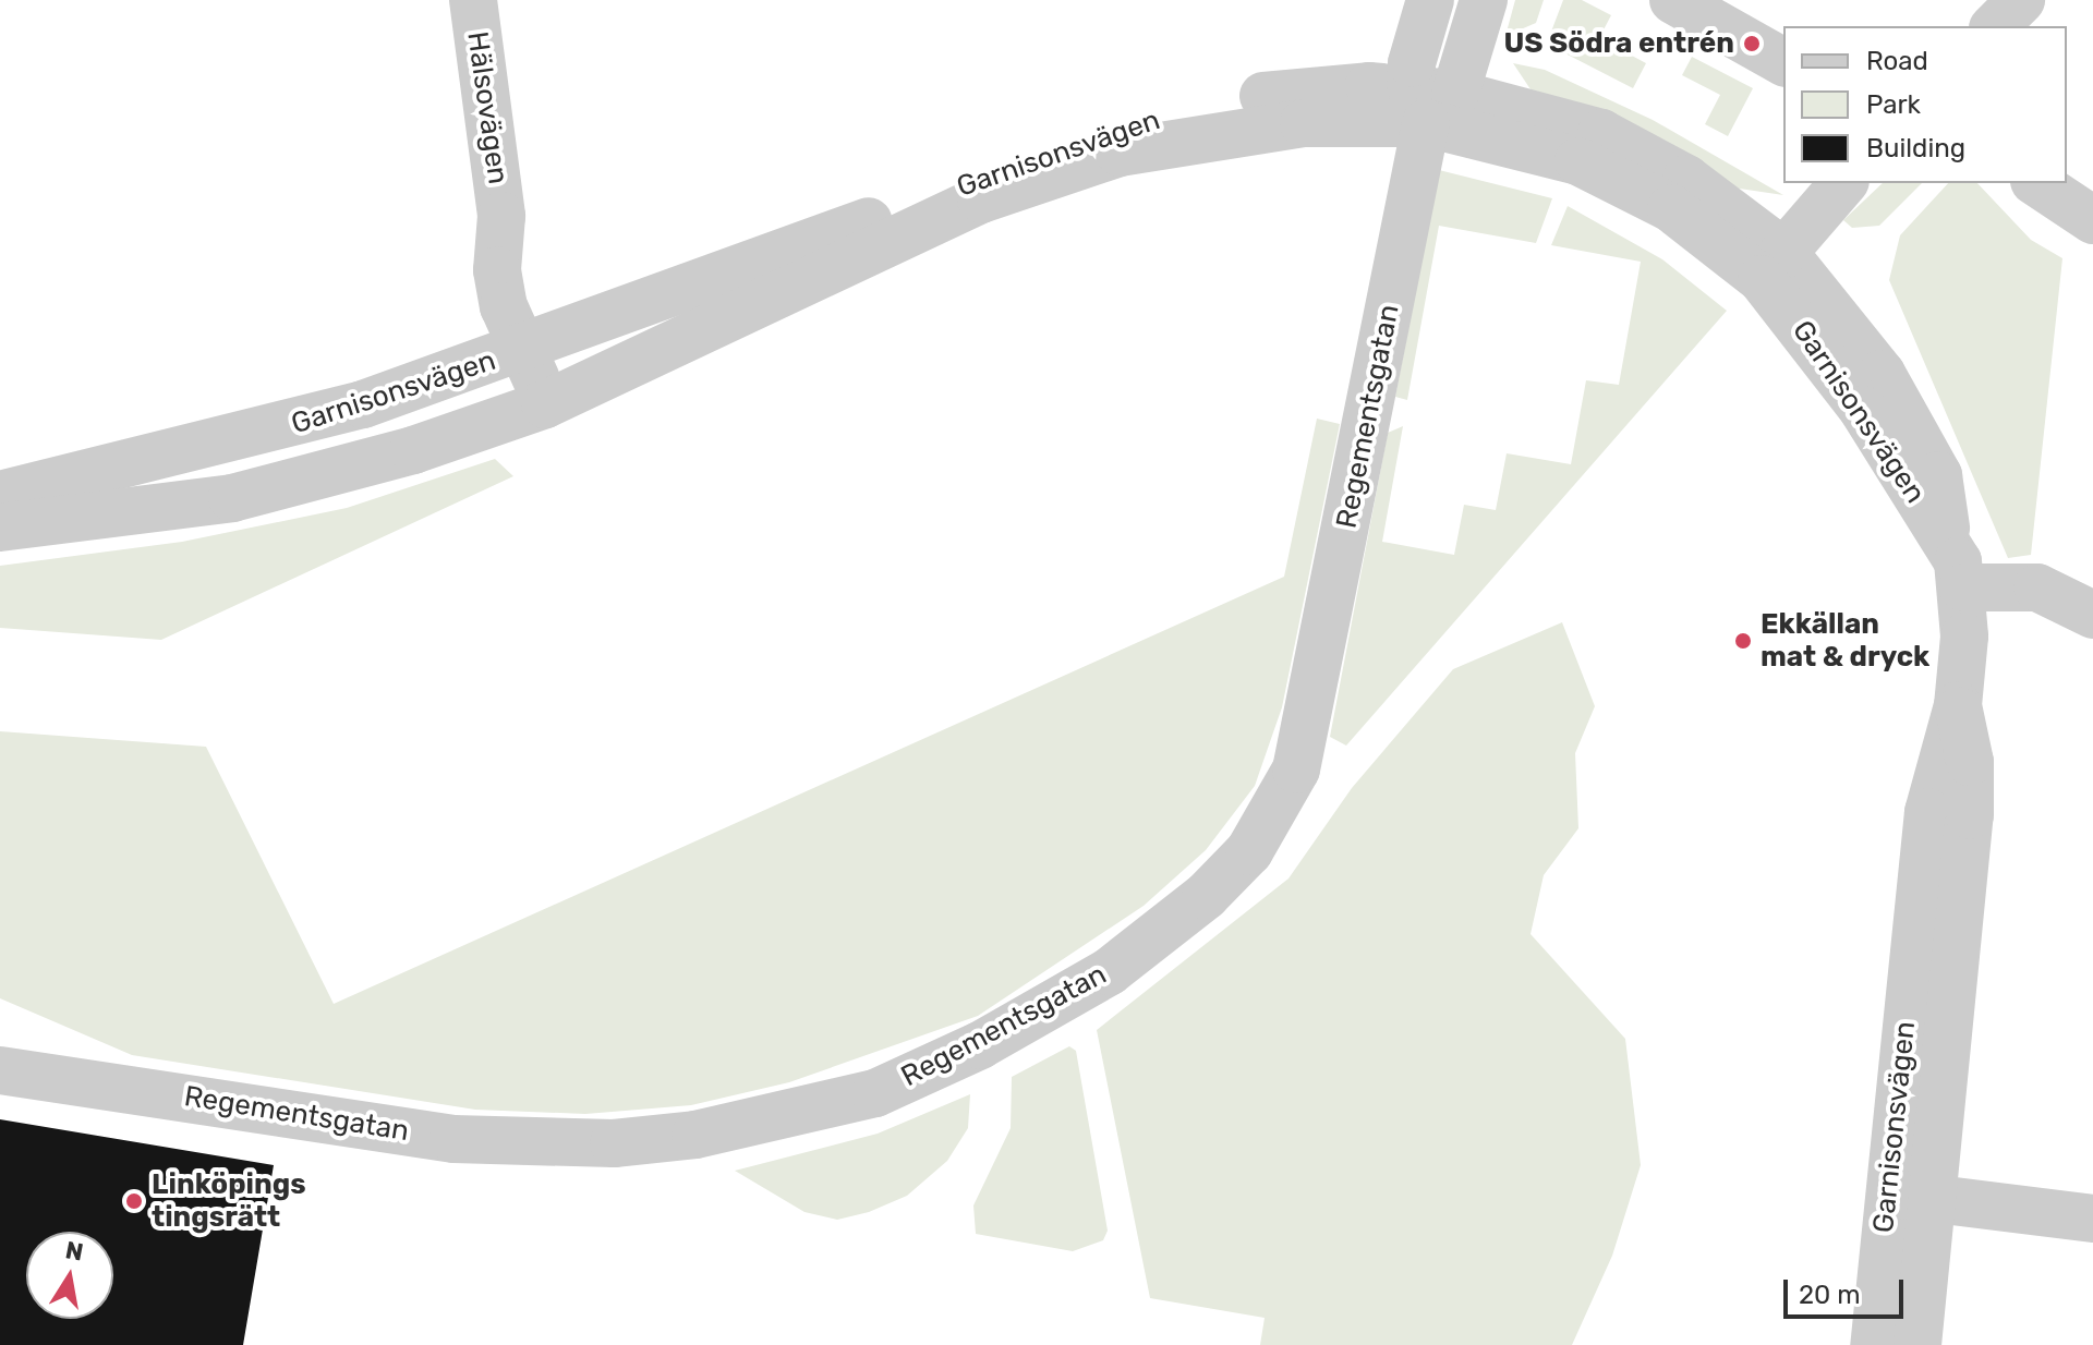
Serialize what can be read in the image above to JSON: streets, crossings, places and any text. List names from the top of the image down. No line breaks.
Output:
{"streets":{"street":["Hälsovägen","Garnisonsvägen","Regementsgatan"]},"crossings":[["Hälsovägen","Garnisonsvägen"],["Garnisonsvägen","Regementsgatan"]],"places":["US Södra entrén","Ekkällan mat & dryck","Linköpings tingsrätt"],"legend":["Road","Park","Building"],"scale_bar":"20 m","north":"top"}
